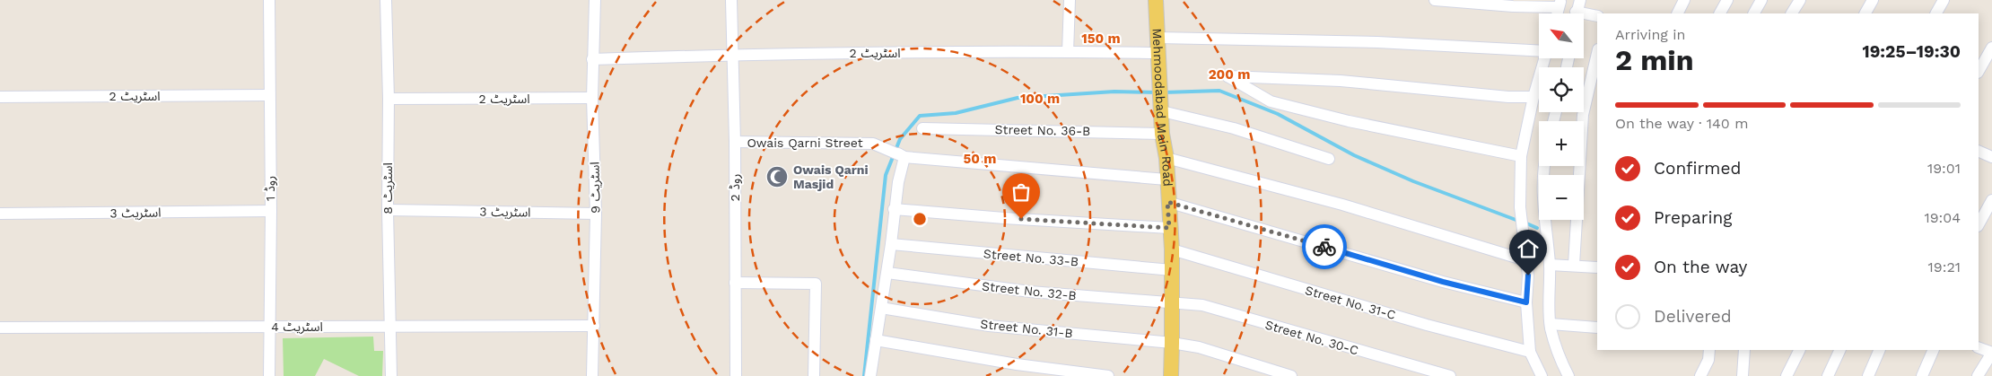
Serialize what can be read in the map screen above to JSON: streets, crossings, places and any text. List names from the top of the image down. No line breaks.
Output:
{"streets":{"main road":["Mehmoodabad Main Road"],"street":["اسٹریٹ 2","Street No. 36-B","Owais Qarni Street","اسٹریٹ 9","روڈ 2","روڈ 1","اسٹریٹ 8","اسٹریٹ 3","Street No. 33-B","Street No. 32-B","Street No. 31-C","اسٹریٹ 4","Street No. 31-B","Street No. 30-C"]},"crossings":[["اسٹریٹ 2","Mehmoodabad Main Road"],["اسٹریٹ 2","اسٹریٹ 9"],["اسٹریٹ 2","روڈ 2"],["اسٹریٹ 2","روڈ 1"],["اسٹریٹ 2","اسٹریٹ 8"],["Mehmoodabad Main Road","Street No. 36-B"],["Mehmoodabad Main Road","Owais Qarni Street"],["Mehmoodabad Main Road","Street No. 33-B"],["Mehmoodabad Main Road","Street No. 32-B"],["Mehmoodabad Main Road","Street No. 31-C"],["Mehmoodabad Main Road","Street No. 31-B"],["Mehmoodabad Main Road","Street No. 30-C"],["Owais Qarni Street","روڈ 2"],["اسٹریٹ 9","اسٹریٹ 3"],["اسٹریٹ 9","اسٹریٹ 4"],["روڈ 1","اسٹریٹ 3"],["روڈ 1","اسٹریٹ 4"],["اسٹریٹ 8","اسٹریٹ 3"],["اسٹریٹ 8","اسٹریٹ 4"],["Street No. 32-B","Street No. 30-C"]],"places":{"mosque":["Owais Qarni Masjid"]},"north":"top left","page":{"map_buttons":["+","−"],"heading":["2 min","Arriving in","19:25–19:30"],"bar":"On the way · 140 m","list":[["Confirmed","19:01"],["Preparing","19:04"],["On the way","19:21"],"Delivered"]},"rings":["150 m","200 m","100 m","50 m"]}
